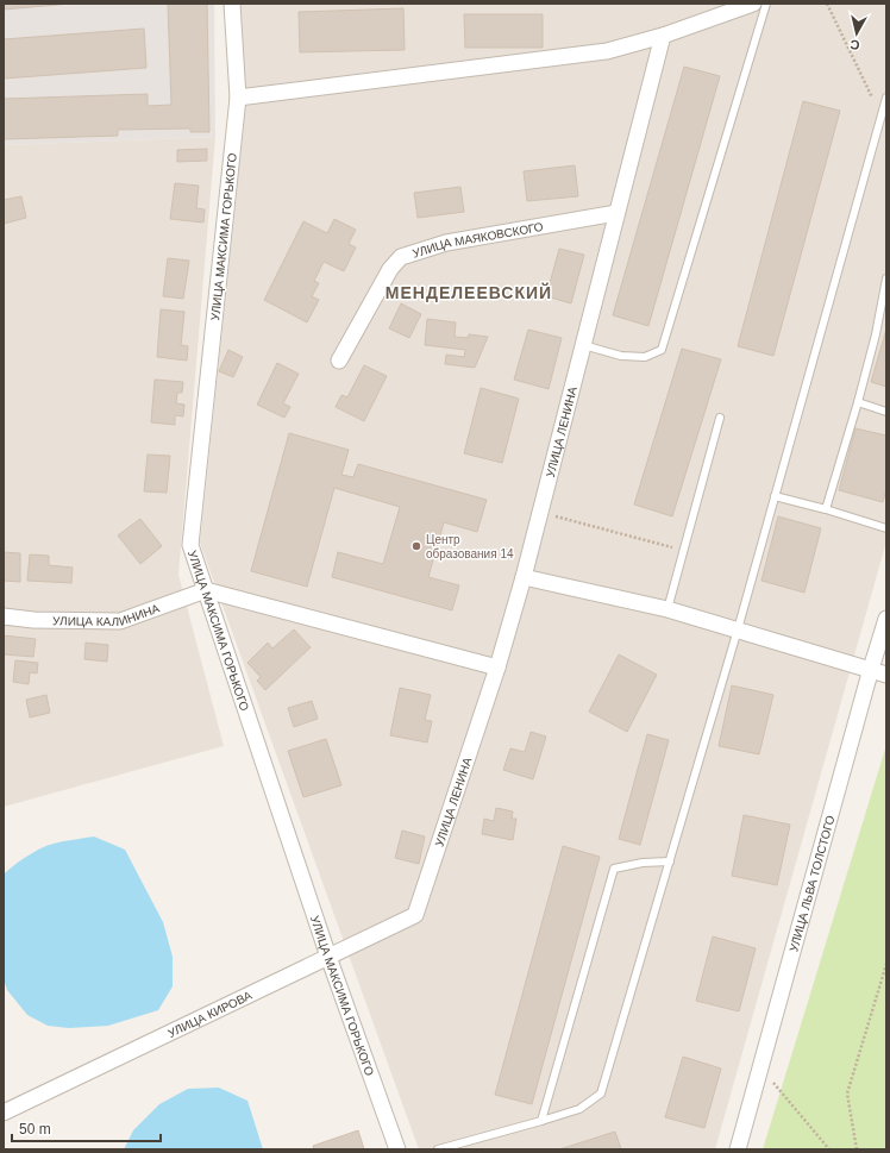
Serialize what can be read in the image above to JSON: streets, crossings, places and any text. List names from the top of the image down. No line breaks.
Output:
{"streets":{"street":["УЛИЦА МАКСИМА ГОРЬКОГО","УЛИЦА МАЯКОВСКОГО","УЛИЦА ЛЕНИНА","УЛИЦА КАЛИНИНА","УЛИЦА ЛЬВА ТОЛСТОГО","УЛИЦА КИРОВА"]},"crossings":[["УЛИЦА МАКСИМА ГОРЬКОГО","УЛИЦА КАЛИНИНА"],["УЛИЦА МАКСИМА ГОРЬКОГО","УЛИЦА КИРОВА"],["УЛИЦА МАЯКОВСКОГО","УЛИЦА ЛЕНИНА"],["УЛИЦА ЛЕНИНА","УЛИЦА КИРОВА"]],"districts":["МЕНДЕЛЕЕВСКИЙ"],"places":["Центр образования 14"],"scale_bar":"50 m","north":"bottom"}
